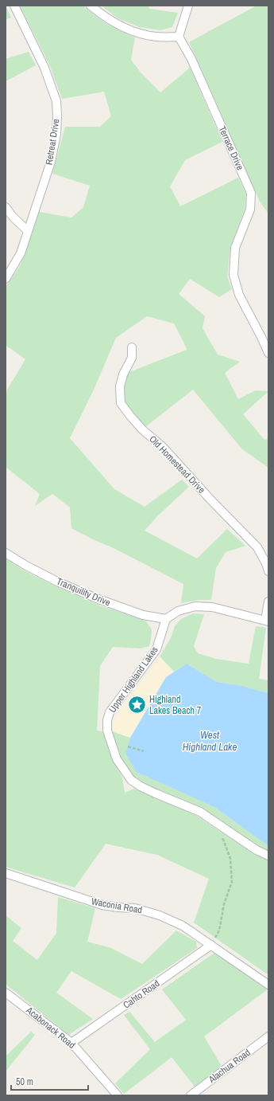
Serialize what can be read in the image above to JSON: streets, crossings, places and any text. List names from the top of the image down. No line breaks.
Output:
{"streets":{"street":["Retreat Drive","Terrace Drive","Old Homestead Drive","Tranquility Drive","Upper Highland Lakes","Waconia Road","Cahto Road","Acabonack Road","Alachua Road"]},"crossings":[["Tranquility Drive","Upper Highland Lakes"],["Waconia Road","Cahto Road"],["Cahto Road","Acabonack Road"]],"water":["West Highland Lake"],"places":{"place":["Highland Lakes Beach 7"]},"scale_bar":"50 m"}
